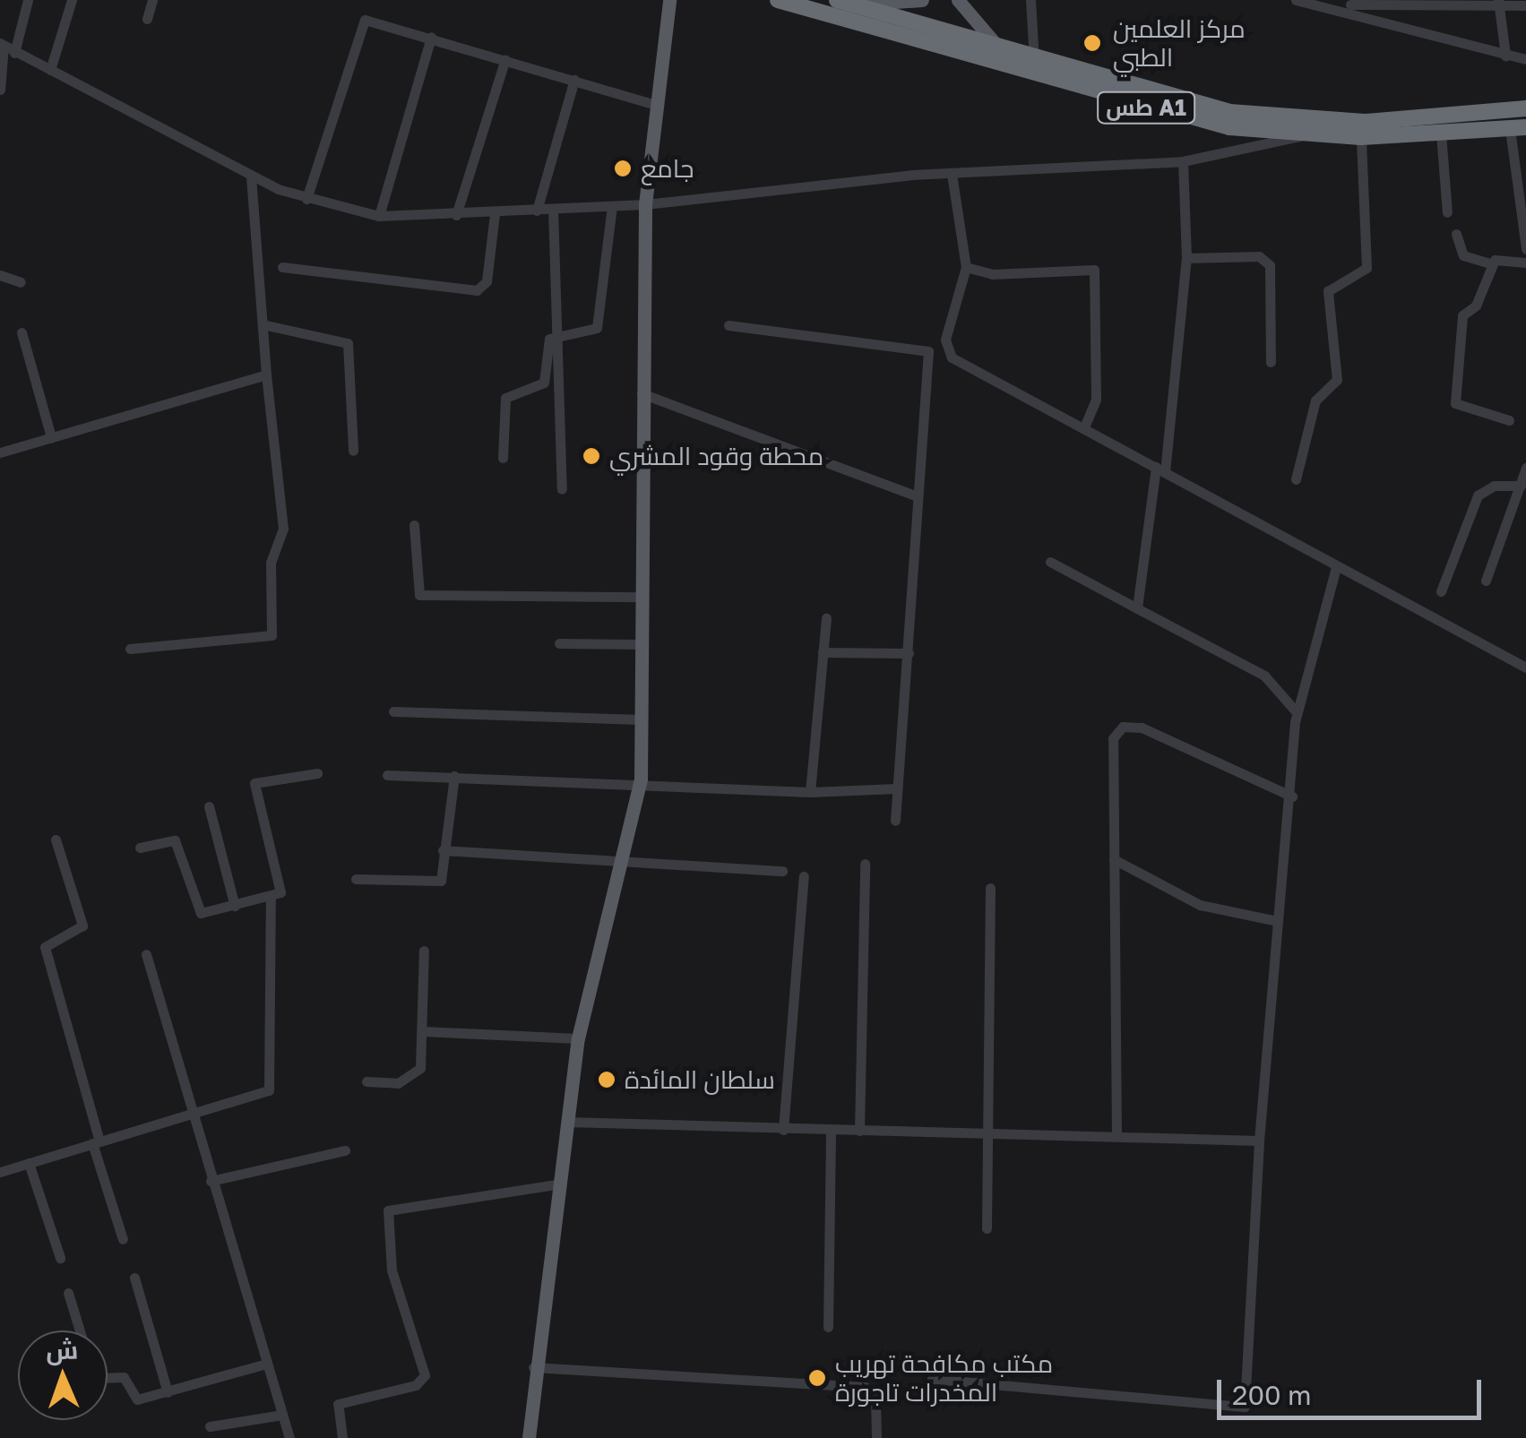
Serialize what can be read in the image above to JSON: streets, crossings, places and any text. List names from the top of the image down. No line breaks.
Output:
{"streets":{"highway":["طس A1"]},"places":["مركز العلمين الطبي","جامع","محطة وقود المشري","سلطان المائدة","مكتب مكافحة تهريب المخدرات تاجورة"],"scale_bar":"200 m","north":"top"}
